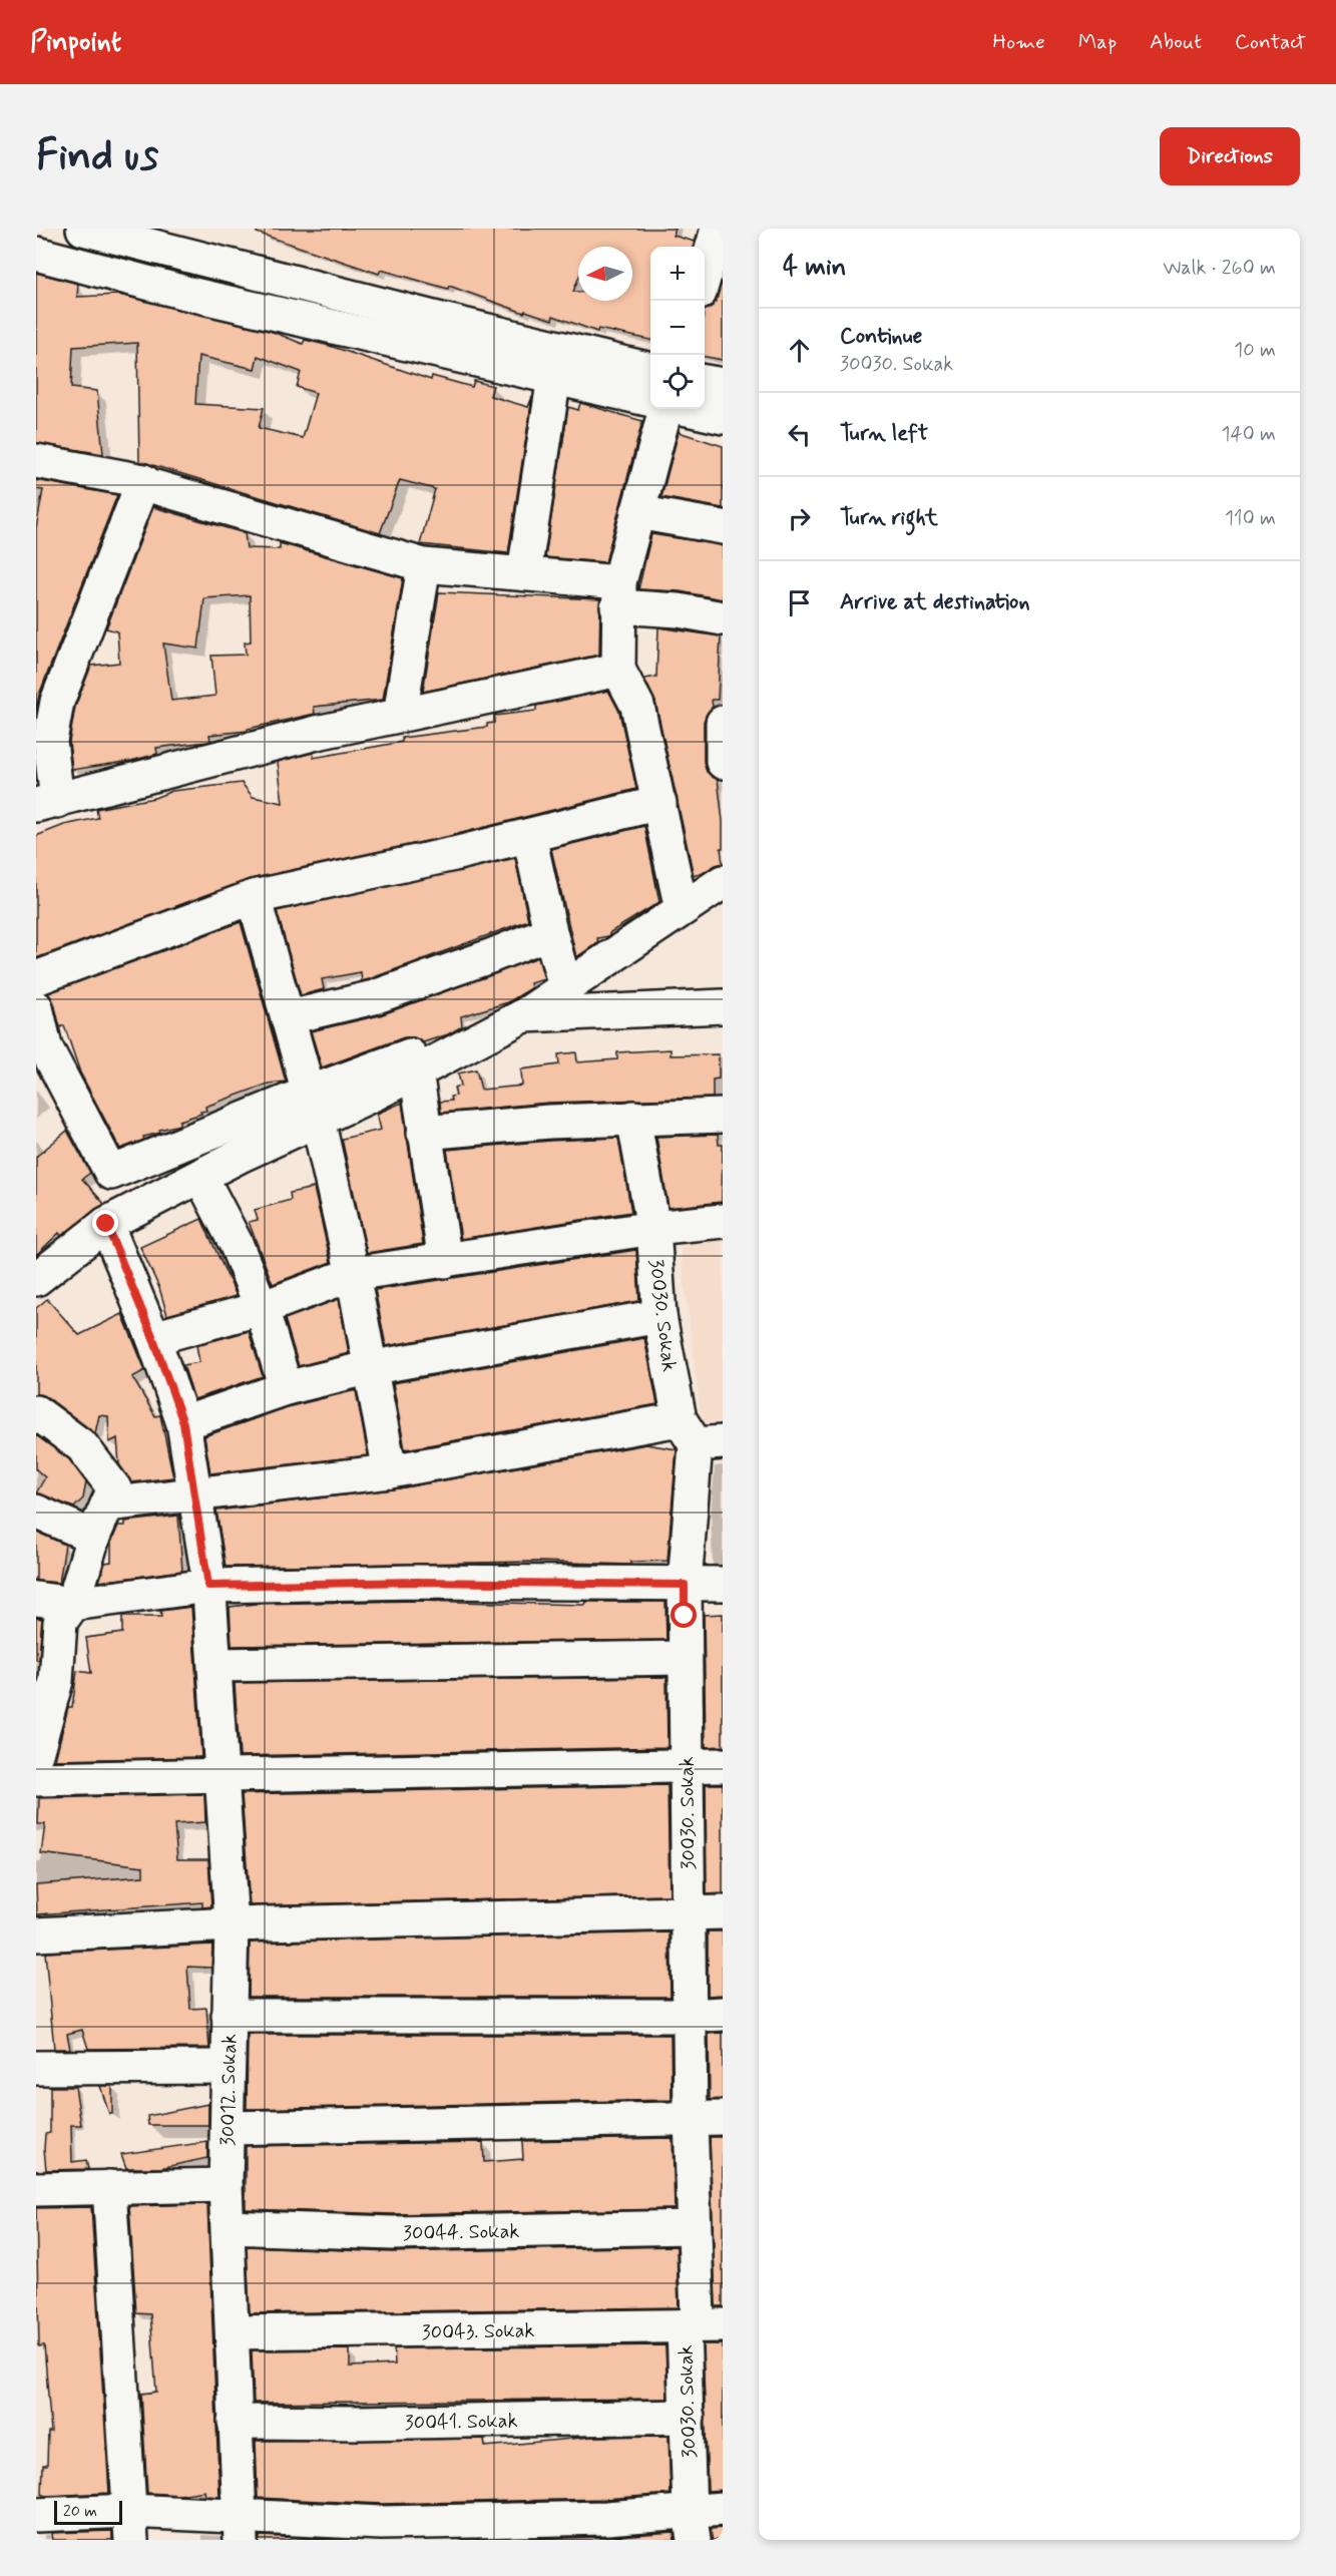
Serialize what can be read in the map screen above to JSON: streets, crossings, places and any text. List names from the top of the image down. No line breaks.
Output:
{"streets":{"street":["30030. Sokak","30012. Sokak","30044. Sokak","30043. Sokak","30041. Sokak"]},"crossings":[["30030. Sokak","30044. Sokak"],["30030. Sokak","30043. Sokak"],["30030. Sokak","30041. Sokak"],["30012. Sokak","30044. Sokak"],["30012. Sokak","30043. Sokak"],["30012. Sokak","30041. Sokak"]],"scale_bar":"20 m","north":"left","page":{"header":"Pinpoint","nav":["Home","Map","About","Contact"],"buttons":"Directions","title":"Find us","heading":["4 min","Walk · 260 m"],"map_buttons":["+","−"],"list":[["Continue","30030. Sokak","10 m"],["Turn left","140 m"],["Turn right","110 m"],"Arrive at destination"],"scale":"20 m"}}
